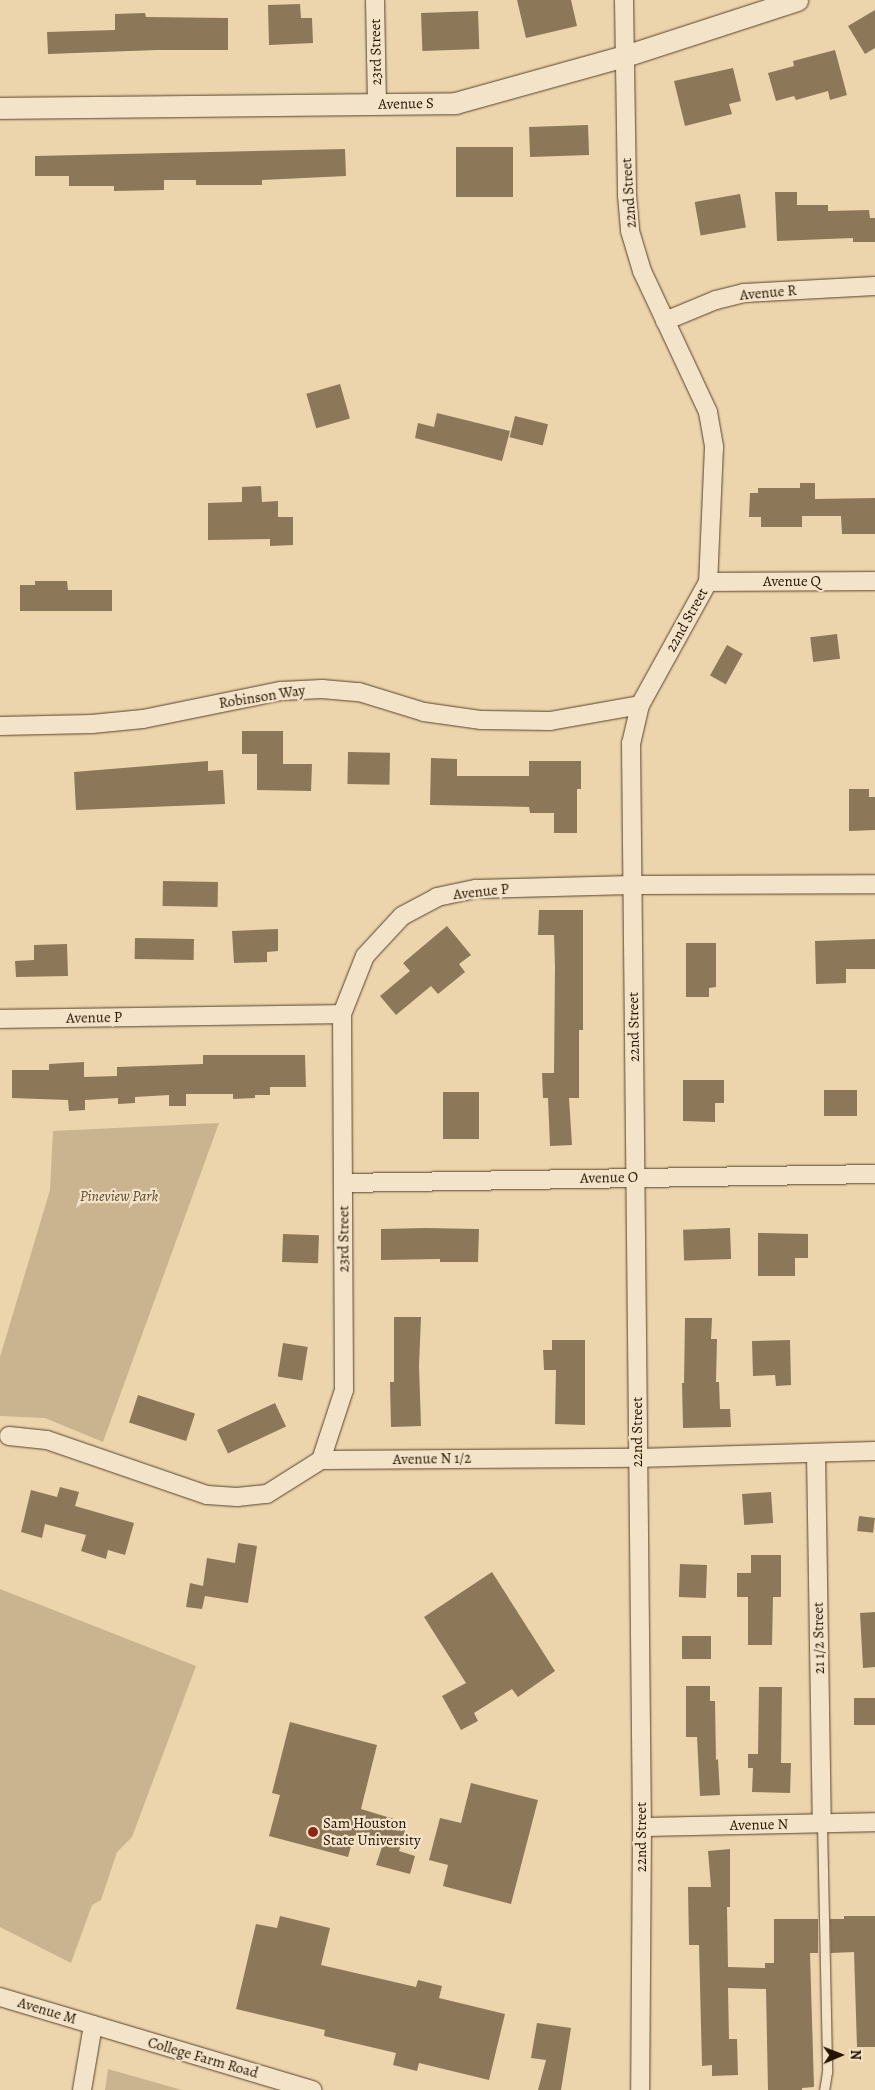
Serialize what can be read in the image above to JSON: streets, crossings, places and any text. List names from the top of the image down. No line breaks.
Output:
{"streets":{"street":["23rd Street","Avenue S","22nd Street","Avenue R","Avenue Q","Robinson Way","Avenue P","Avenue O","Avenue N 1/2","21 1/2 Street","Avenue N","Avenue M","College Farm Road"]},"crossings":[["23rd Street","Avenue S"],["23rd Street","Avenue P"],["23rd Street","Avenue O"],["23rd Street","Avenue N 1/2"],["Avenue S","22nd Street"],["22nd Street","Avenue R"],["22nd Street","Avenue Q"],["22nd Street","Robinson Way"],["22nd Street","Avenue P"],["22nd Street","Avenue O"],["22nd Street","Avenue N 1/2"],["22nd Street","Avenue N"],["Avenue N 1/2","21 1/2 Street"],["21 1/2 Street","Avenue N"],["Avenue M","College Farm Road"]],"parks":["Pineview Park"],"places":["Sam Houston State University"],"north":"right"}
